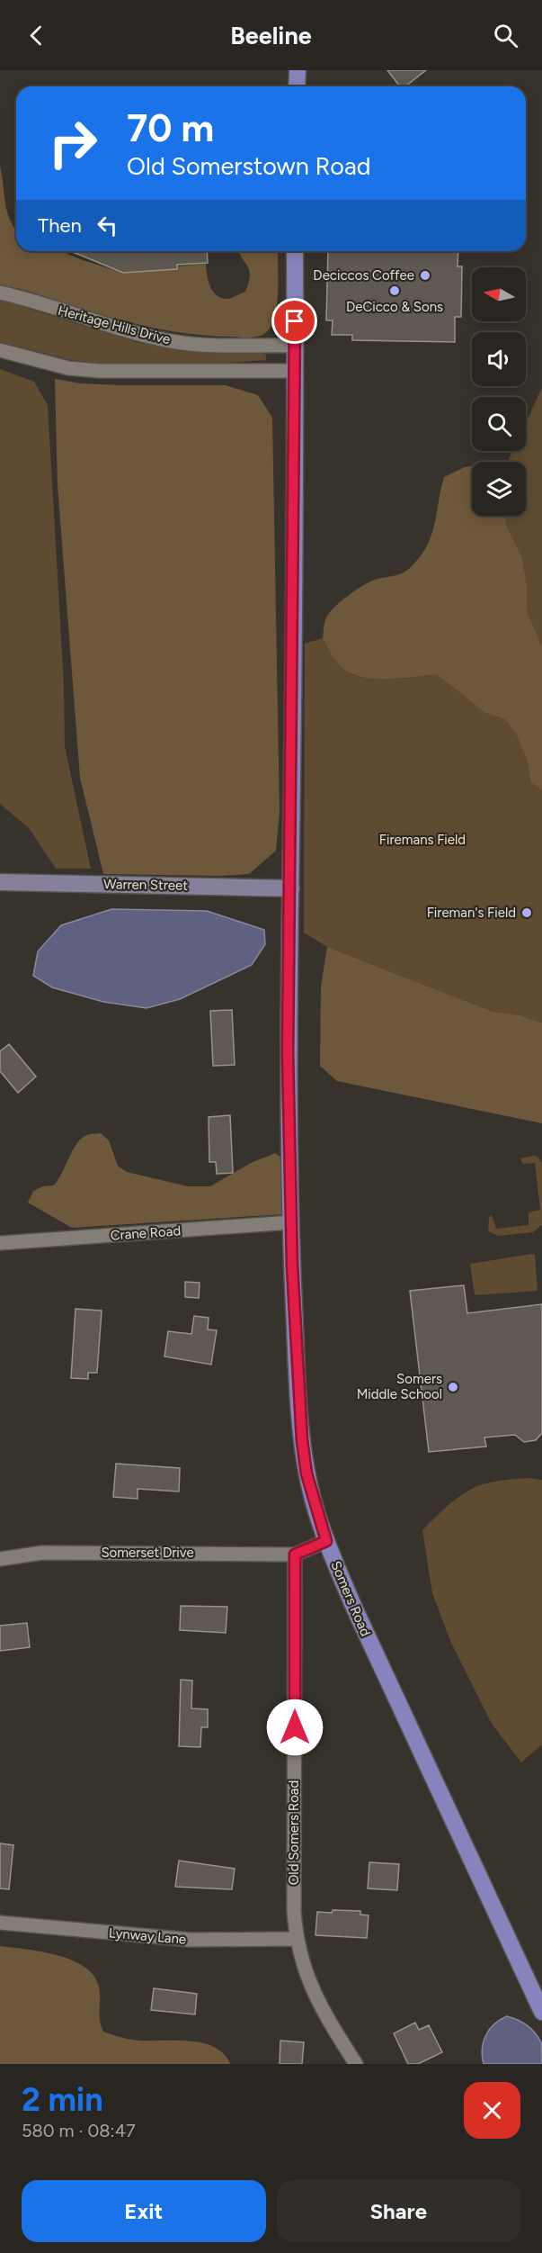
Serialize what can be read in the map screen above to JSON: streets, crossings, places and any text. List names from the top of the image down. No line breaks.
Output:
{"streets":{"main road":["Somers Road"],"street":["Heritage Hills Drive","Warren Street","Crane Road","Somerset Drive","Old Somers Road","Lynway Lane"]},"crossings":[["Heritage Hills Drive","Somers Road"],["Warren Street","Somers Road"],["Crane Road","Somers Road"],["Somerset Drive","Old Somers Road"],["Old Somers Road","Lynway Lane"]],"parks":["Firemans Field"],"places":["Deciccos Coffee","DeCicco & Sons","Fireman's Field","Somers Middle School"],"north":"left","page":{"header":"Beeline","turn":["70 m","Old Somerstown Road"],"then":"Then","heading":["2 min","580 m · 08:47"],"buttons":["Exit","Share"]}}
